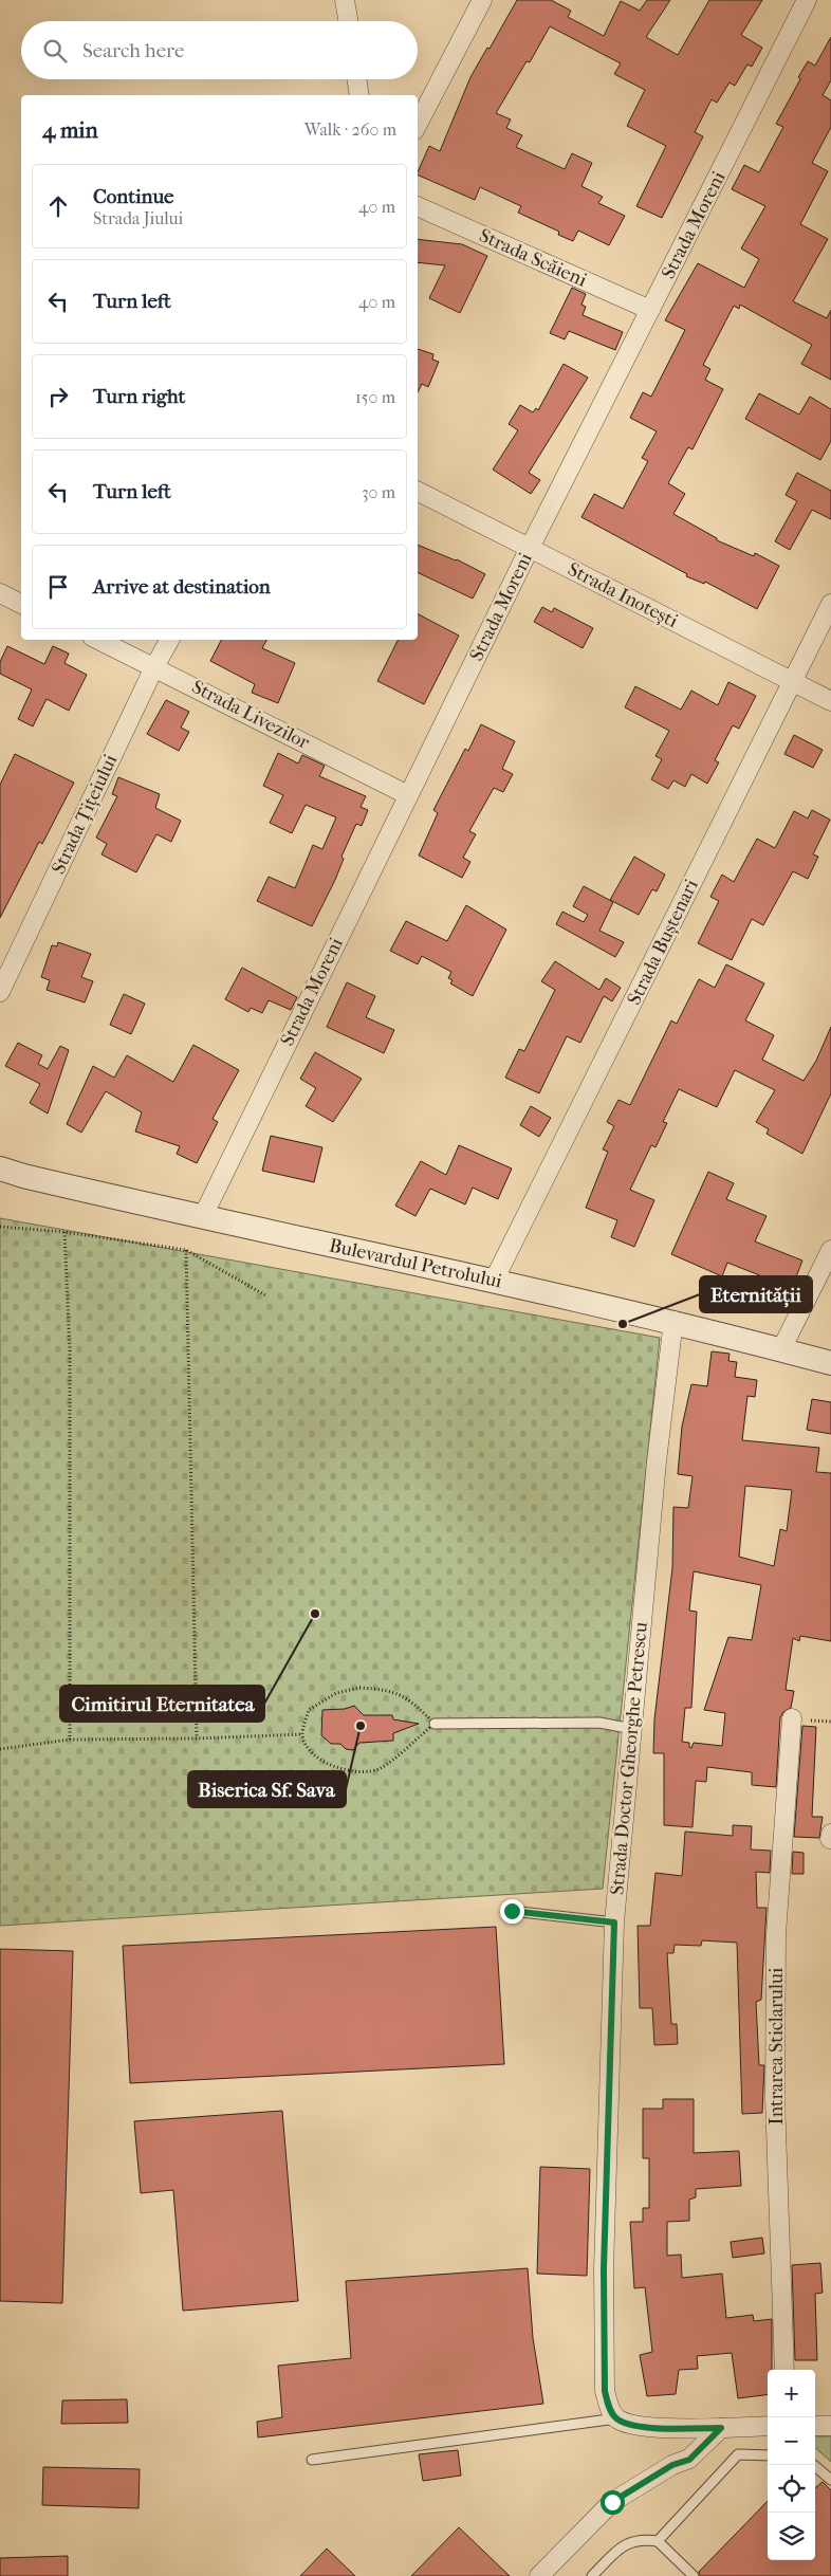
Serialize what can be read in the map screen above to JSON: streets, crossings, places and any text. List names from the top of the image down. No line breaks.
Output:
{"streets":{"street":["Strada Moreni","Strada Scăieni","Strada Inotești","Strada Livezilor","Strada Țițeiului","Strada Buștenari","Bulevardul Petrolului","Strada Doctor Gheorghe Petrescu","Intrarea Sticlarului"]},"crossings":[["Strada Moreni","Strada Scăieni"],["Strada Moreni","Strada Inotești"],["Strada Moreni","Strada Livezilor"],["Strada Moreni","Bulevardul Petrolului"],["Strada Inotești","Strada Buștenari"],["Strada Livezilor","Strada Țițeiului"],["Strada Buștenari","Bulevardul Petrolului"],["Bulevardul Petrolului","Strada Doctor Gheorghe Petrescu"]],"places":["Eternității","Cimitirul Eternitatea","Biserica Sf. Sava"],"page":{"search":"Search here","heading":["4 min","Walk · 260 m"],"list":[["Continue","Strada Jiului","40 m"],["Turn left","40 m"],["Turn right","150 m"],["Turn left","30 m"],"Arrive at destination"],"map_buttons":["+","−"]}}
